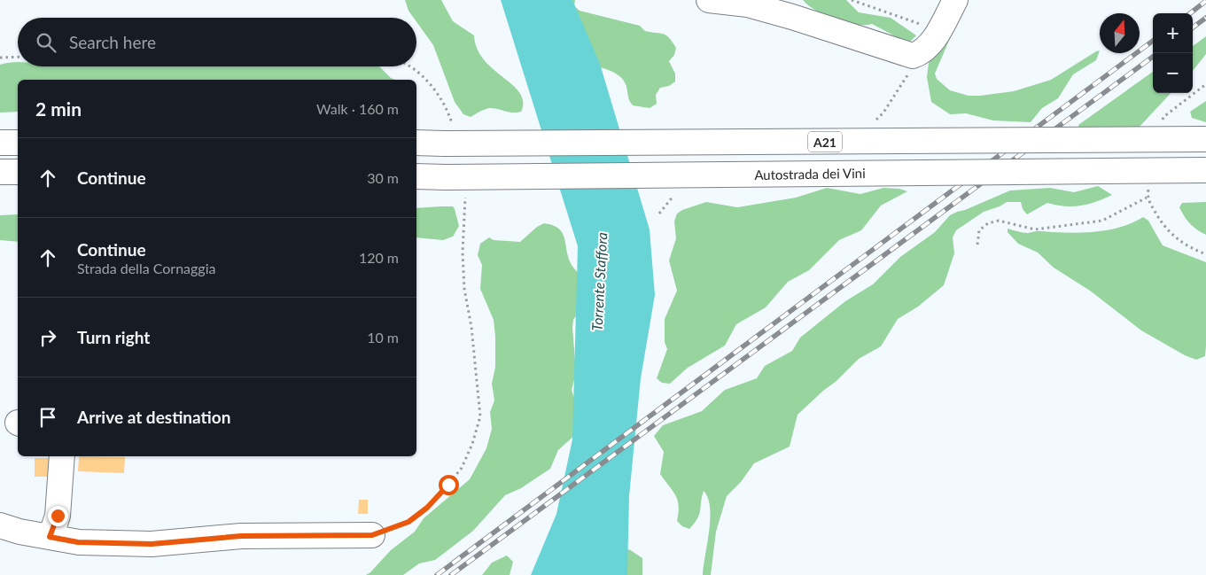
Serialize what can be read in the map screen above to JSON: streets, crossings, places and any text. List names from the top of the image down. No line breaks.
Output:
{"streets":{"main road":["A21","Autostrada dei Vini"]},"water":["Torrente Staffora"],"north":"top","page":{"map_buttons":["+","−"],"search":"Search here","heading":["2 min","Walk · 160 m"],"list":[["Continue","30 m"],["Continue","Strada della Cornaggia","120 m"],["Turn right","10 m"],"Arrive at destination"]}}
